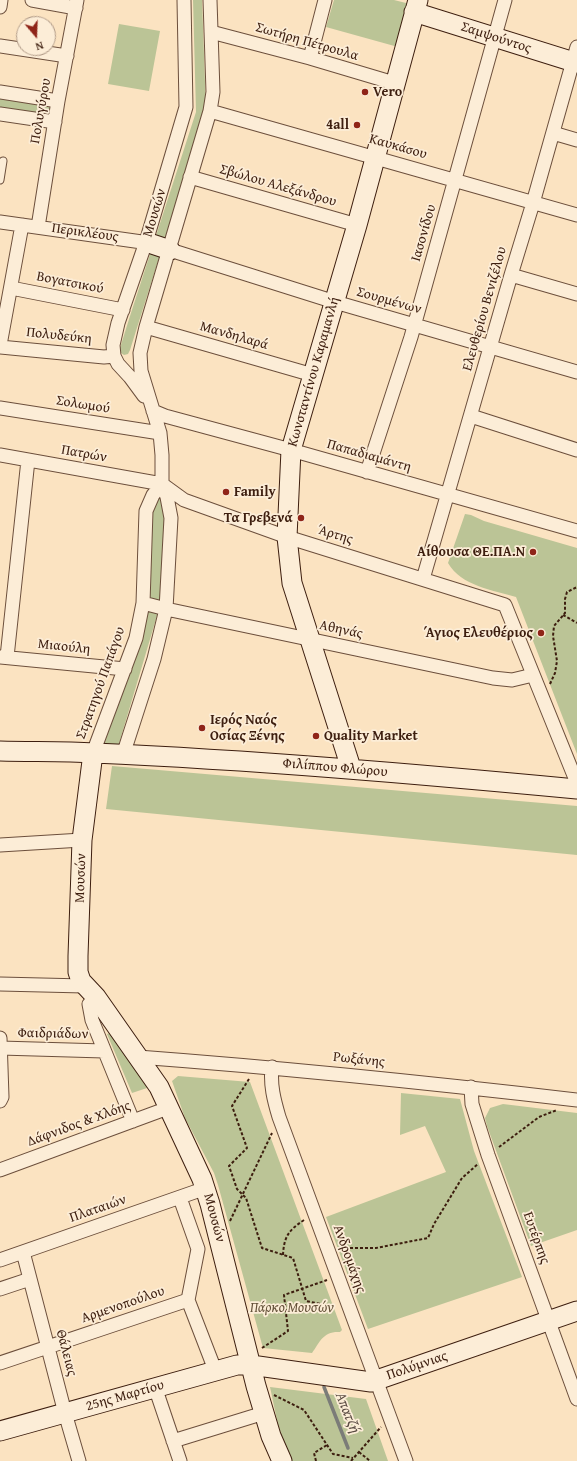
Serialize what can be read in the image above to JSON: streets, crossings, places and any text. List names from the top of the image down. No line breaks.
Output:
{"streets":{"street":["Σαμψούντος","Σωτήρη Πέτρουλα","Πολυγύρου","Καυκάσου","Σβώλου Αλεξάνδρου","Μουσών","Περικλέους","Ιασoνίδου","Βογατσικού","Σουρμένων","Ελευθερίου Βενιζέλου","Πολυδεύκη","Μανδηλαρά","Κωνσταντίνου Καραμανλή","Σολωμού","Πατρών","Παπαδιαμάντη","Άρτης","Αθηνάς","Μιαούλη","Στρατηγού Παπάγου","Φιλίππου Φλώρου","Φαιδριάδων","Ρωξάνης","Δάφνιδος & Χλόης","Πλαταιών","Ευτέρπης","Ανδρομάχης","Αρμενοπούλου","Θάλειας","Πολύμνιας","25ης Μαρτίου"]},"crossings":[["Σαμψούντος","Ιασoνίδου"],["Σαμψούντος","Ελευθερίου Βενιζέλου"],["Σαμψούντος","Κωνσταντίνου Καραμανλή"],["Σωτήρη Πέτρουλα","Κωνσταντίνου Καραμανλή"],["Πολυγύρου","Περικλέους"],["Καυκάσου","Ιασoνίδου"],["Καυκάσου","Ελευθερίου Βενιζέλου"],["Καυκάσου","Κωνσταντίνου Καραμανλή"],["Σβώλου Αλεξάνδρου","Κωνσταντίνου Καραμανλή"],["Μουσών","Περικλέους"],["Μουσών","Βογατσικού"],["Μουσών","Πολυδεύκη"],["Μουσών","Στρατηγού Παπάγου"],["Μουσών","Φιλίππου Φλώρου"],["Μουσών","Ρωξάνης"],["Μουσών","Δάφνιδος & Χλόης"],["Μουσών","Πλαταιών"],["Μουσών","Αρμενοπούλου"],["Μουσών","Πολύμνιας"],["Μουσών","25ης Μαρτίου"],["Περικλέους","Σουρμένων"],["Ιασoνίδου","Σουρμένων"],["Ιασoνίδου","Παπαδιαμάντη"],["Σουρμένων","Ελευθερίου Βενιζέλου"],["Σουρμένων","Κωνσταντίνου Καραμανλή"],["Ελευθερίου Βενιζέλου","Παπαδιαμάντη"],["Ελευθερίου Βενιζέλου","Άρτης"],["Μανδηλαρά","Κωνσταντίνου Καραμανλή"],["Κωνσταντίνου Καραμανλή","Παπαδιαμάντη"],["Κωνσταντίνου Καραμανλή","Άρτης"],["Κωνσταντίνου Καραμανλή","Αθηνάς"],["Κωνσταντίνου Καραμανλή","Φιλίππου Φλώρου"],["Πατρών","Άρτης"],["Πατρών","Στρατηγού Παπάγου"],["Άρτης","Αθηνάς"],["Άρτης","Στρατηγού Παπάγου"],["Αθηνάς","Στρατηγού Παπάγου"],["Μιαούλη","Στρατηγού Παπάγου"],["Στρατηγού Παπάγου","Φιλίππου Φλώρου"],["Ρωξάνης","Ευτέρπης"],["Ρωξάνης","Ανδρομάχης"],["Πλαταιών","Θάλειας"],["Ευτέρπης","Πολύμνιας"],["Ανδρομάχης","Πολύμνιας"],["Αρμενοπούλου","Θάλειας"],["Θάλειας","25ης Μαρτίου"],["Πολύμνιας","25ης Μαρτίου"]],"water":["Απατζή"],"parks":["Πάρκο Μουσών"],"places":["Vero","4all","Family","Τα Γρεβενά","Αίθουσα ΘΕ.ΠΑ.Ν","Άγιος Ελευθέριος","Ιερός Ναός Οσίας Ξένης","Quality Market"],"north":"bottom"}
